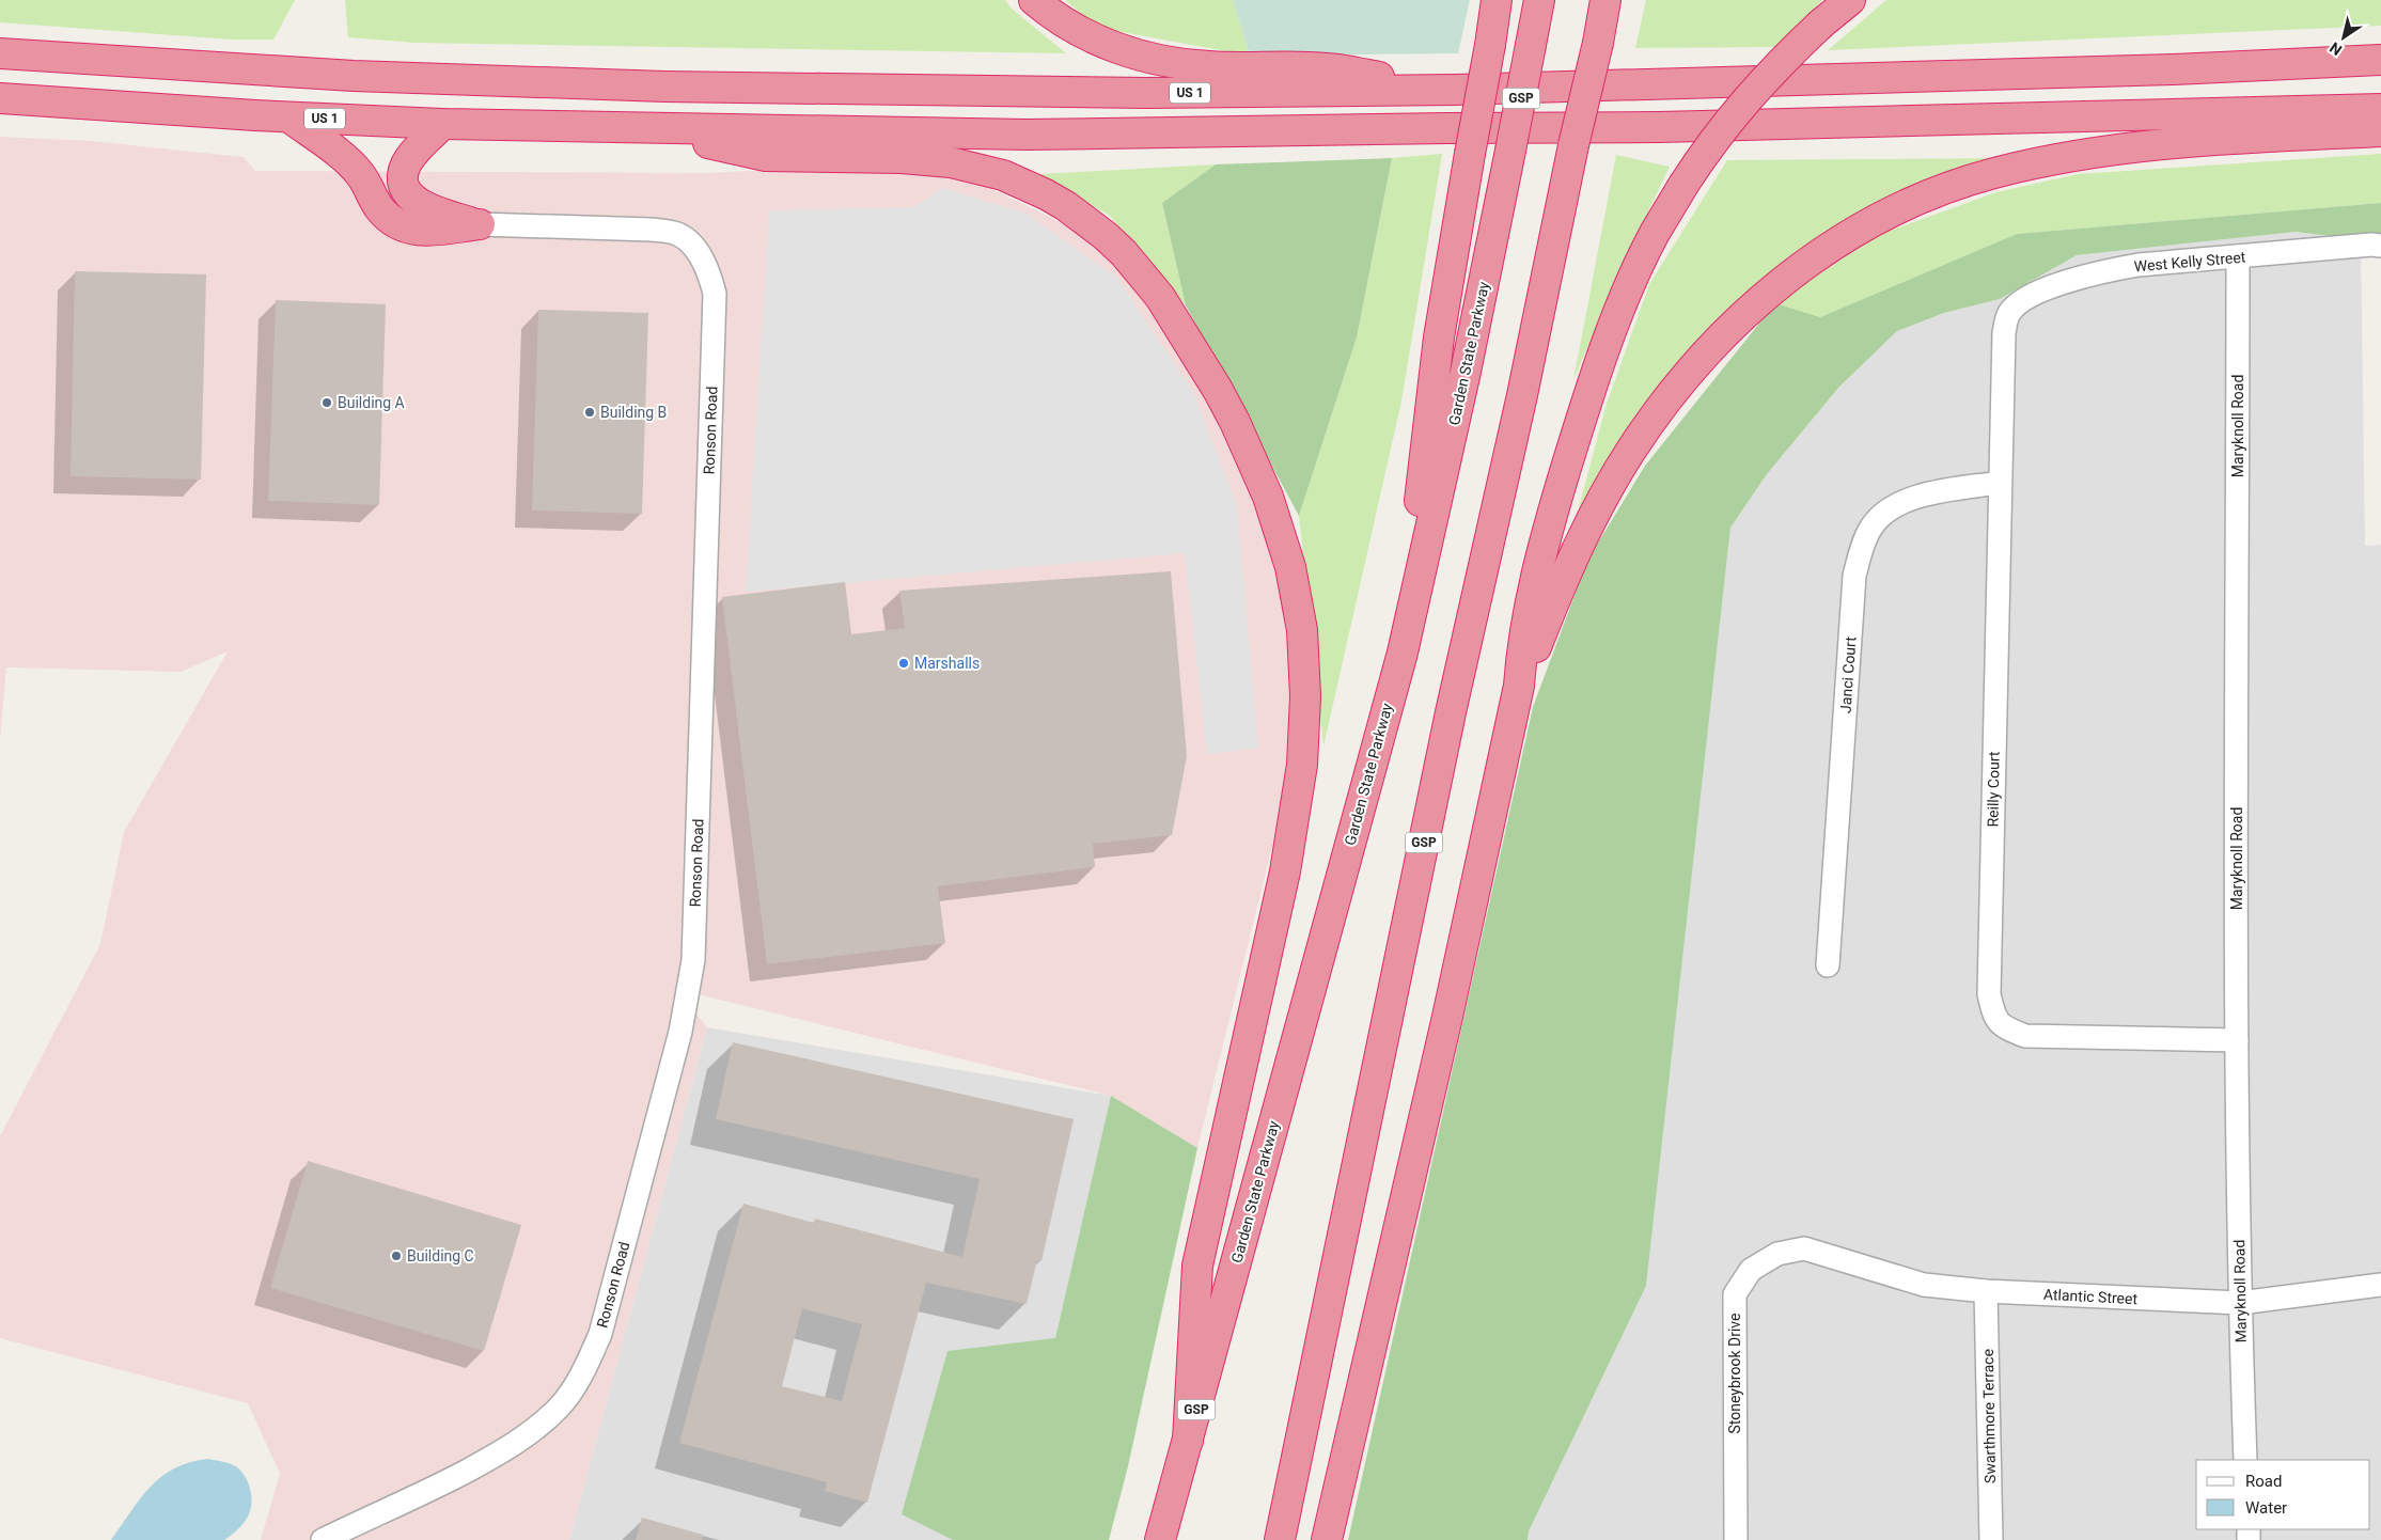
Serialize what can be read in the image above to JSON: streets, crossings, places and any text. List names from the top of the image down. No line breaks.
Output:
{"streets":{"highway":["US 1","GSP","Garden State Parkway"],"street":["West Kelly Street","Maryknoll Road","Ronson Road","Janci Court","Reilly Court","Atlantic Street","Stoneybrook Drive","Swarthmore Terrace"]},"crossings":[["West Kelly Street","Maryknoll Road"],["West Kelly Street","Reilly Court"],["Maryknoll Road","Reilly Court"],["Maryknoll Road","Atlantic Street"],["Janci Court","Reilly Court"],["Atlantic Street","Stoneybrook Drive"],["Atlantic Street","Swarthmore Terrace"]],"places":["Building A","Building B","Marshalls","Building C"],"legend":["Road","Water"],"north":"bottom left"}
